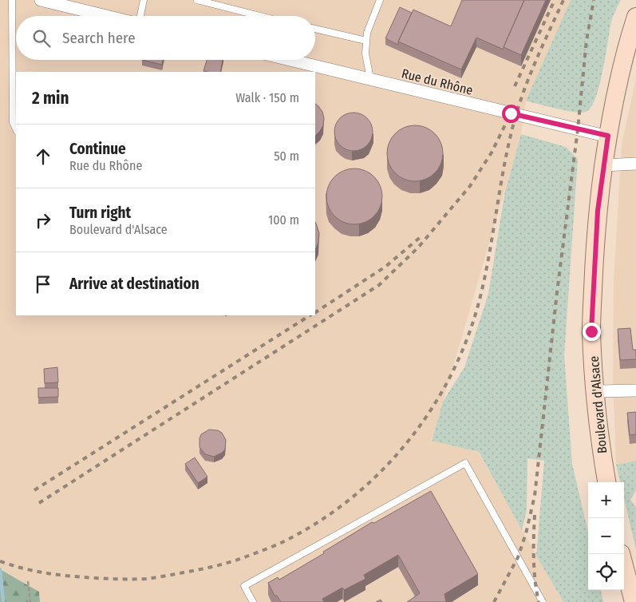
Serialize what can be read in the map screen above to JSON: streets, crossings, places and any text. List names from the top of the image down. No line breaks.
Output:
{"streets":{"street":["Rue du Rhône","Boulevard d'Alsace"]},"crossings":[["Rue du Rhône","Boulevard d'Alsace"]],"page":{"search":"Search here","heading":["2 min","Walk · 150 m"],"list":[["Continue","Rue du Rhône","50 m"],["Turn right","Boulevard d'Alsace","100 m"],"Arrive at destination"],"map_buttons":["+","−"]}}
